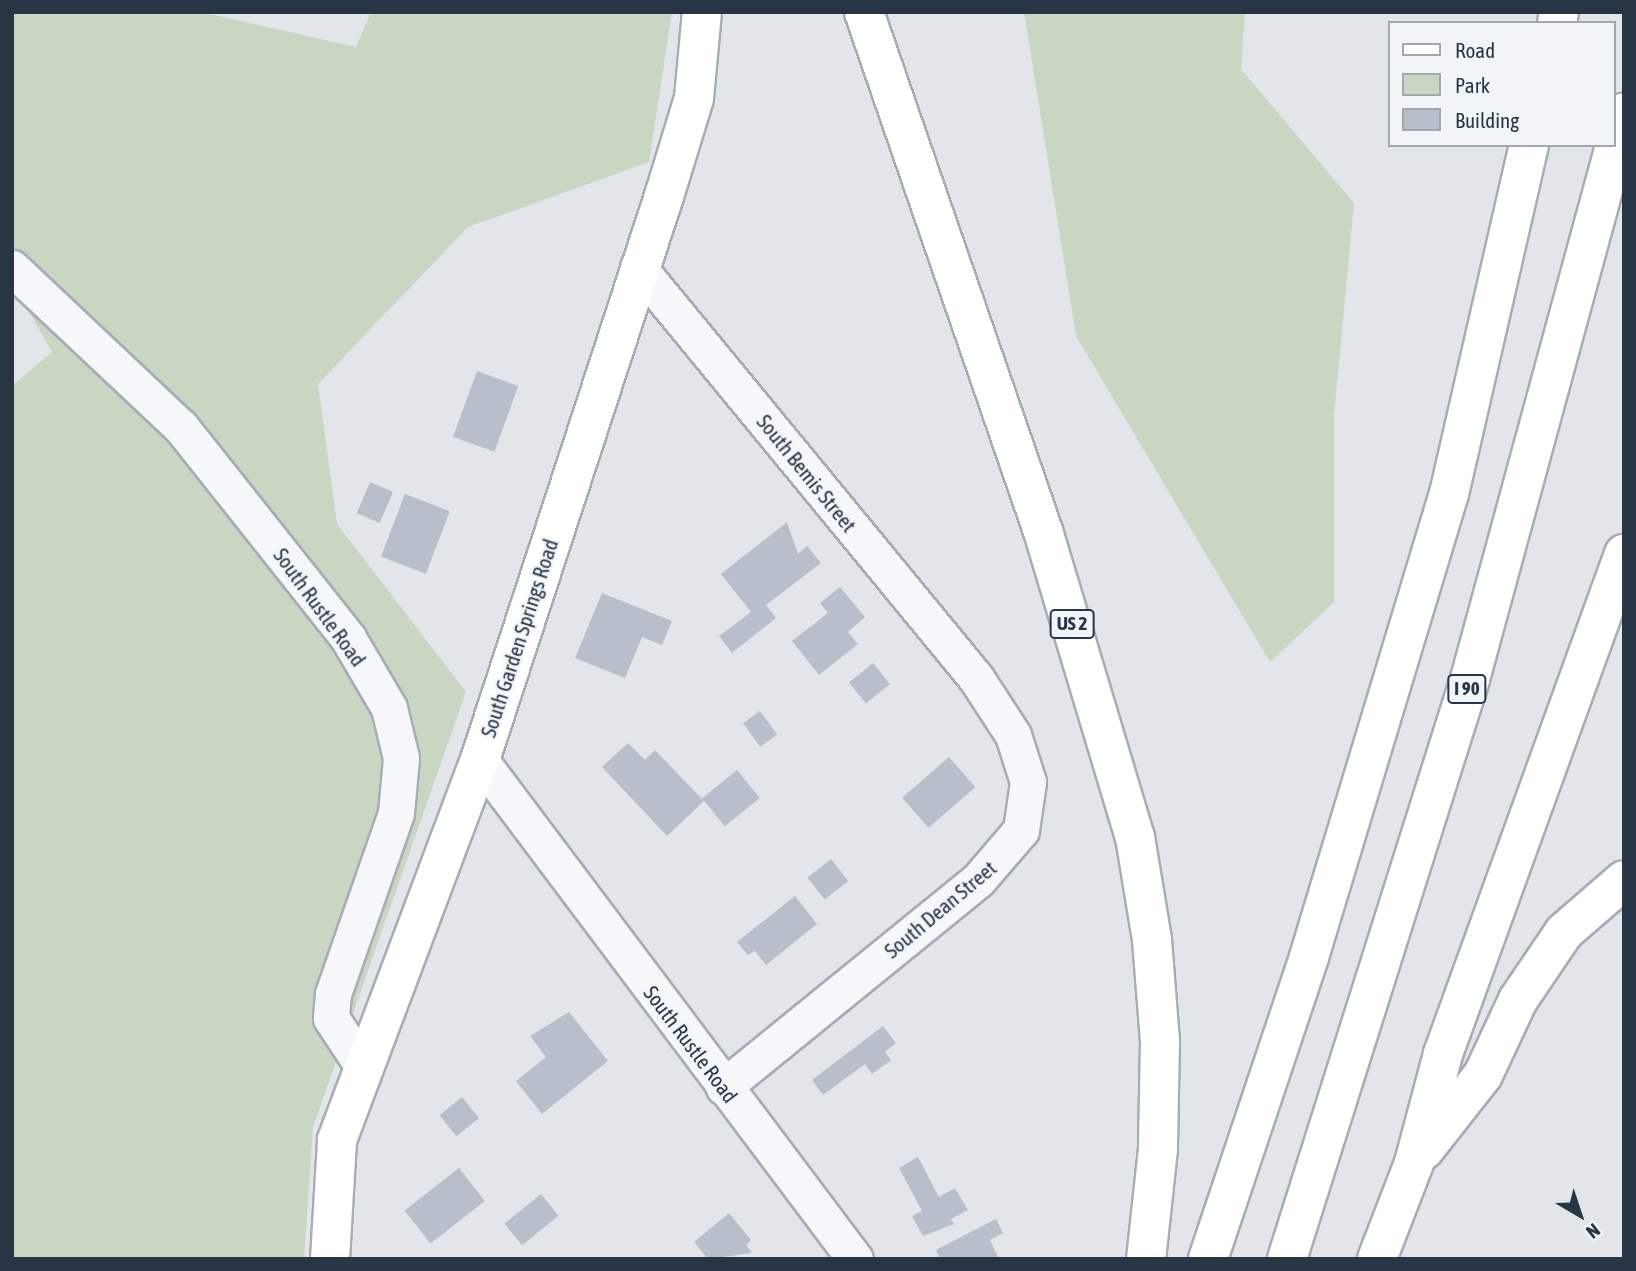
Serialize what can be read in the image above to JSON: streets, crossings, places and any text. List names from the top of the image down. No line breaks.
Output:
{"streets":{"main road":["US 2","South Garden Springs Road","I 90"],"street":["South Bemis Street","South Rustle Road","South Dean Street"]},"crossings":[["South Bemis Street","South Garden Springs Road"],["South Bemis Street","South Dean Street"],["South Rustle Road","South Garden Springs Road"],["South Rustle Road","South Dean Street"]],"legend":["Road","Park","Building"],"north":"bottom right"}
